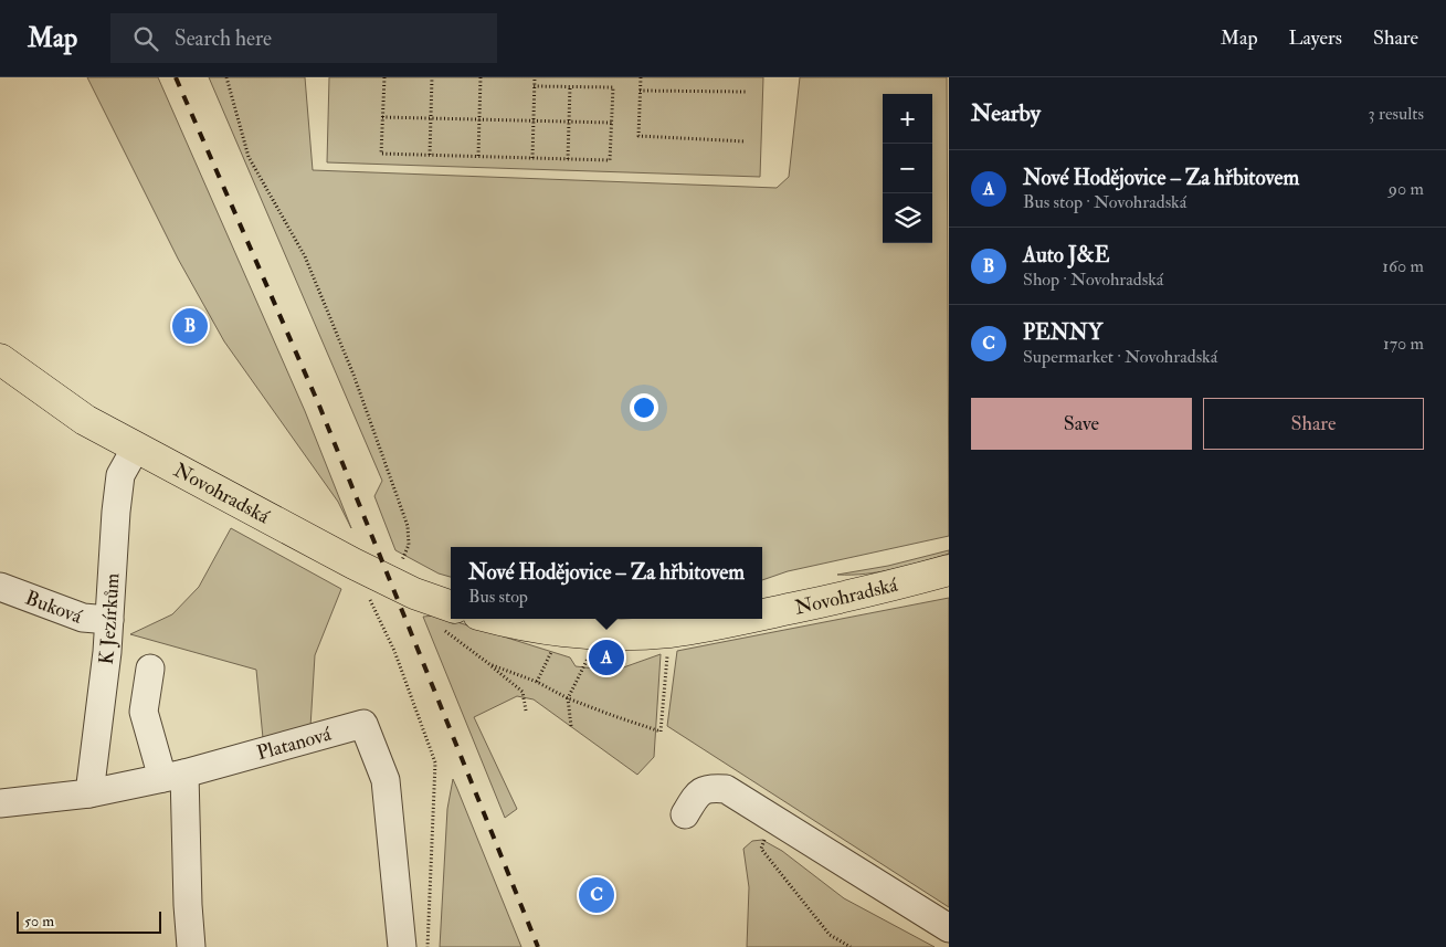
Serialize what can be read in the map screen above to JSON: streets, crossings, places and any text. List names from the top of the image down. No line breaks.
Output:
{"streets":{"main road":["Novohradská"],"street":["Buková","K Jezírkům","Platanová"]},"crossings":[["Novohradská","K Jezírkům"],["Buková","K Jezírkům"],["K Jezírkům","Platanová"]],"scale_bar":"50 m","page":{"header":"Map","search":"Search here","nav":["Map","Layers","Share"],"heading":["Nearby","3 results"],"map_buttons":["+","−"],"list":[{"mark":"A","name":"Nové Hodějovice – Za hřbitovem","note":"Bus stop · Novohradská","value":"90 m"},{"mark":"B","name":"Auto J&E","note":"Shop · Novohradská","value":"160 m"},{"mark":"C","name":"PENNY","note":"Supermarket · Novohradská","value":"170 m"}],"pins":["B","A","C"],"buttons":["Save","Share"],"popup":["Nové Hodějovice – Za hřbitovem","Bus stop"],"scale":"50 m"}}
